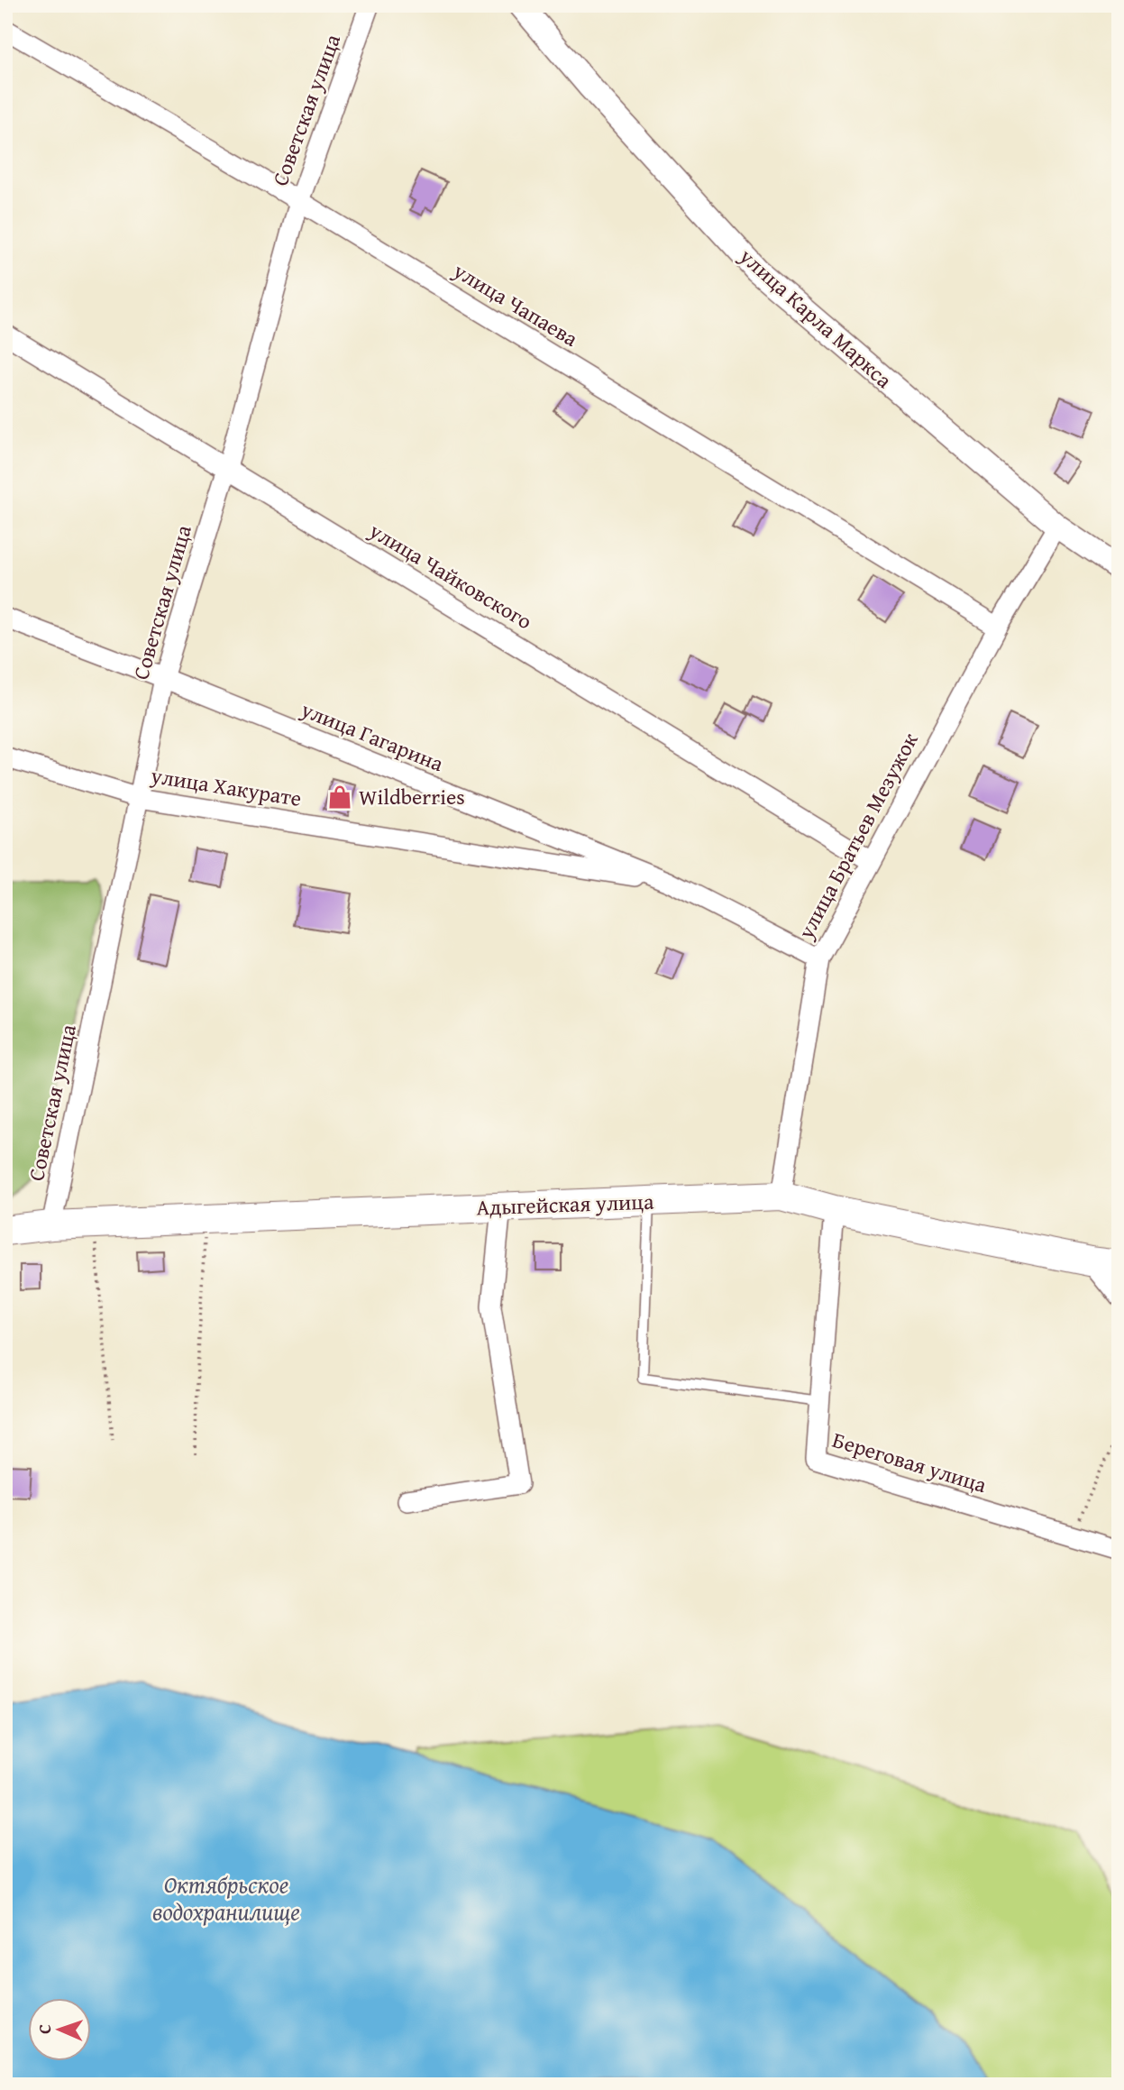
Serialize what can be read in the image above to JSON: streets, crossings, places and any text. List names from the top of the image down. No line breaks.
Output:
{"streets":{"main road":["Адыгейская улица"],"street":["Советская улица","улица Чапаева","улица Карла Маркса","улица Чайковского","улица Гагарина","улица Хакурате","улица Братьев Мезужок","Береговая улица"]},"crossings":[["Советская улица","улица Чапаева"],["Советская улица","улица Чайковского"],["Советская улица","улица Гагарина"],["Советская улица","улица Хакурате"],["Советская улица","Адыгейская улица"],["улица Чапаева","улица Братьев Мезужок"],["улица Карла Маркса","улица Братьев Мезужок"],["улица Чайковского","улица Братьев Мезужок"],["улица Гагарина","улица Хакурате"],["улица Гагарина","улица Братьев Мезужок"],["улица Братьев Мезужок","Адыгейская улица"],["Адыгейская улица","Береговая улица"]],"water":["Октябрьское водохранилище"],"places":{"shop":["Wildberries"]},"north":"left"}
